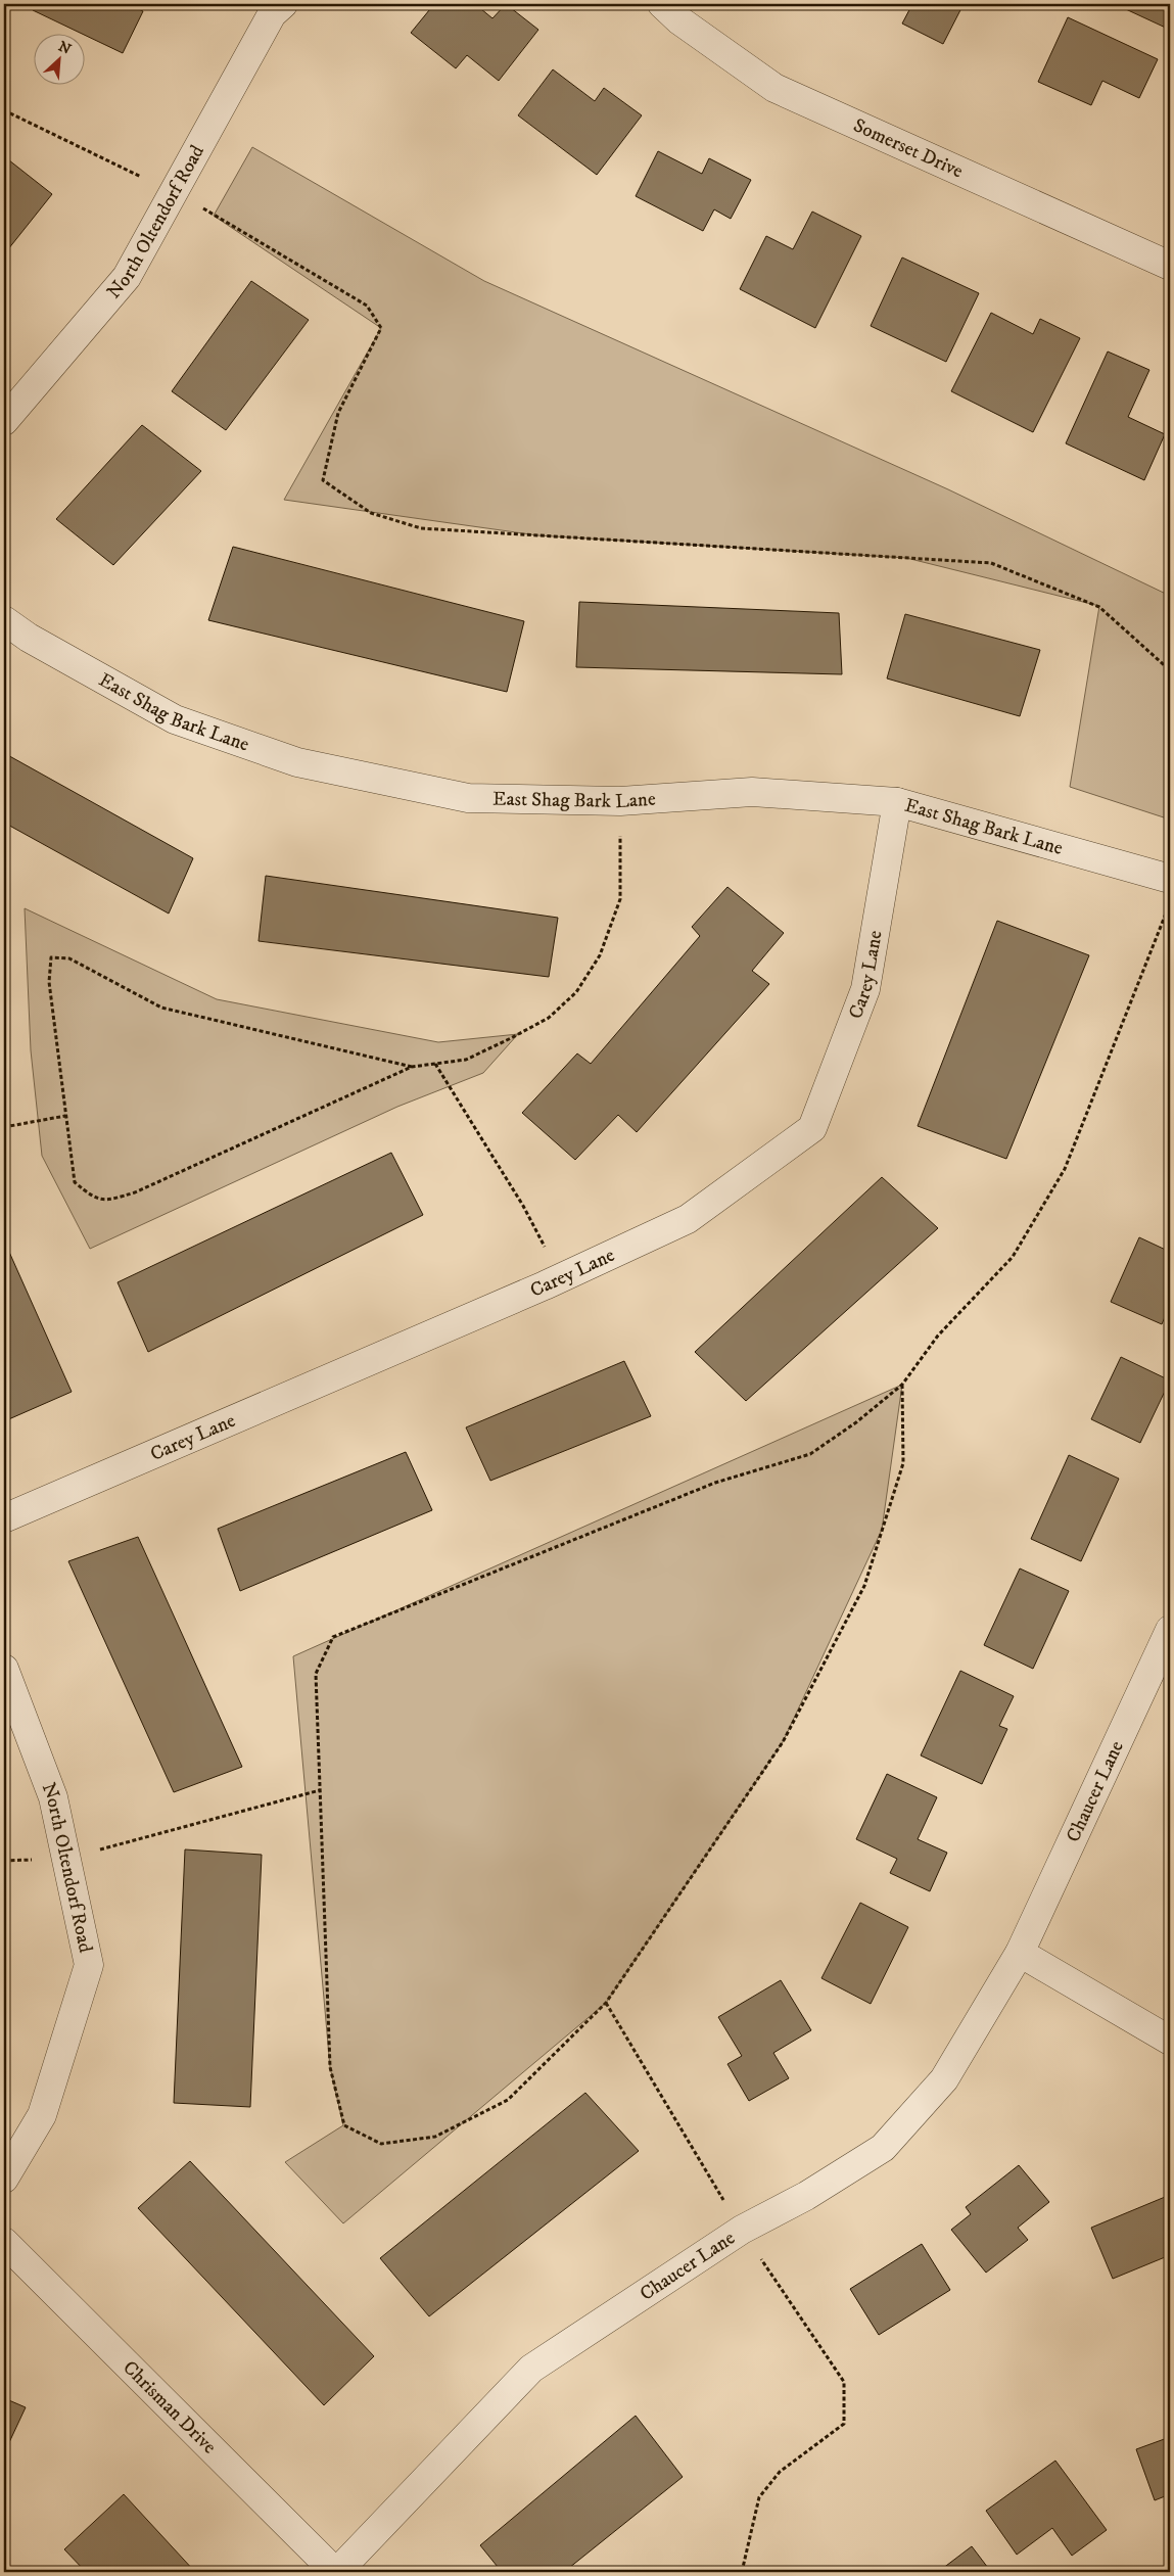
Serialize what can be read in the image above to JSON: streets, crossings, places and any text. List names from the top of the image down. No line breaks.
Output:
{"streets":{"street":["Somerset Drive","North Oltendorf Road","East Shag Bark Lane","Carey Lane","Chaucer Lane","Chrisman Drive"]},"crossings":[["East Shag Bark Lane","Carey Lane"],["Chaucer Lane","Chrisman Drive"]],"north":"top right"}
